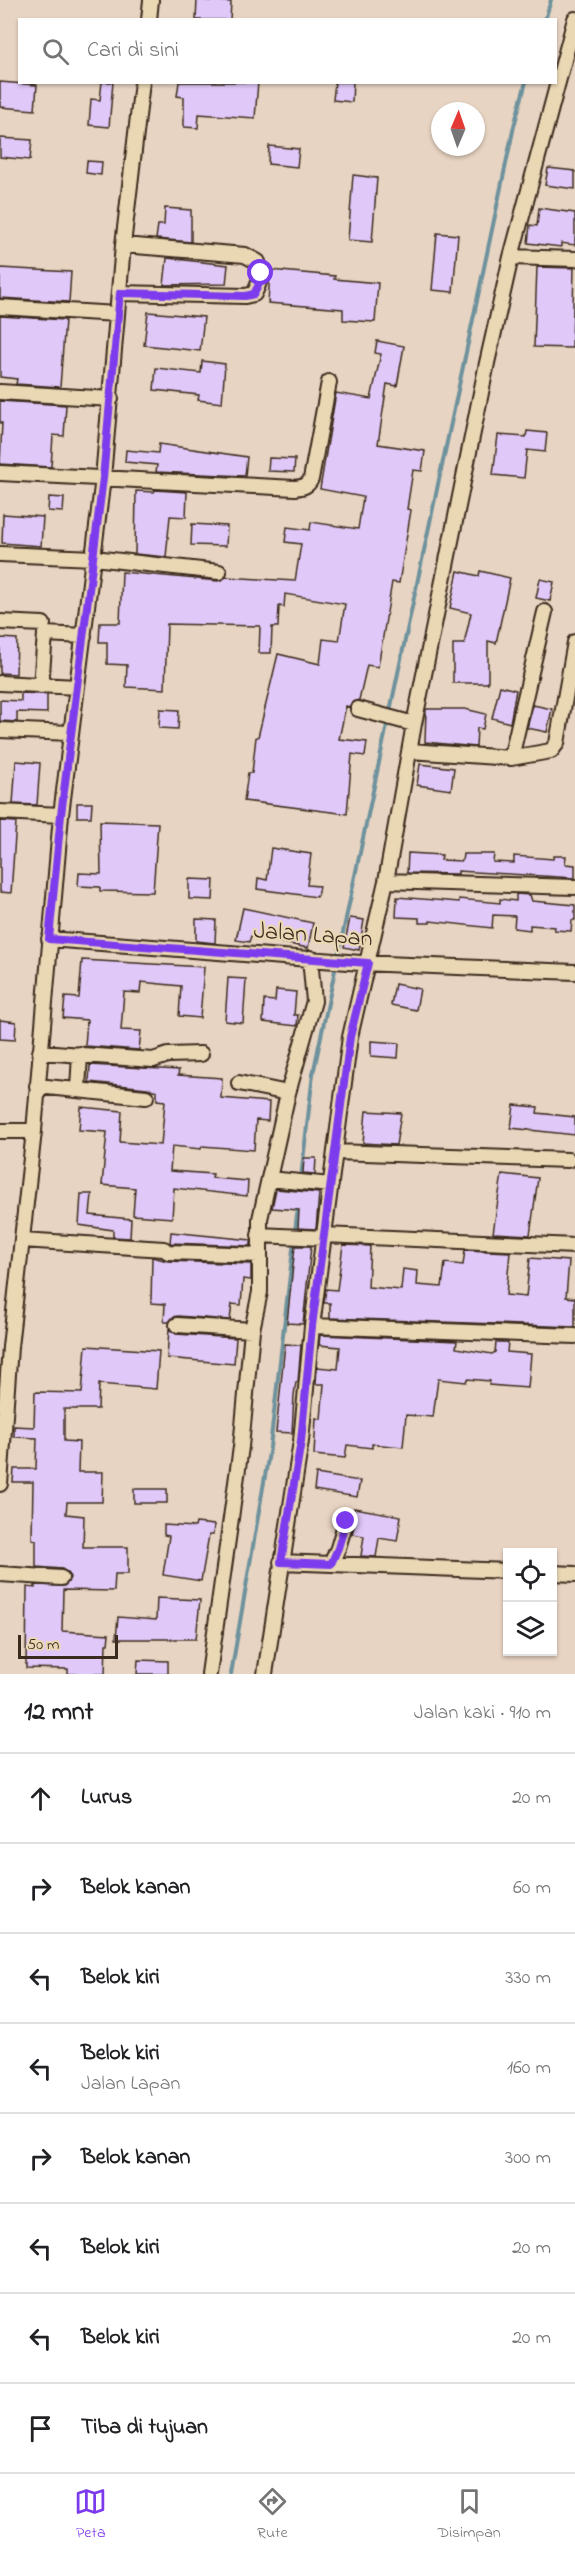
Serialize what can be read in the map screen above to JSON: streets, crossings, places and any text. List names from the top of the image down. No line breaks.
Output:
{"streets":{"street":["Jalan Lapan"]},"scale_bar":"50 m","north":"top","page":{"search":"Cari di sini","scale":"50 m","heading":["12 mnt","Jalan kaki · 910 m"],"list":[["Lurus","20 m"],["Belok kanan","60 m"],["Belok kiri","330 m"],["Belok kiri","Jalan Lapan","160 m"],["Belok kanan","300 m"],["Belok kiri","20 m"],["Belok kiri","20 m"],"Tiba di tujuan"],"nav":["Peta","Rute","Disimpan"]}}
